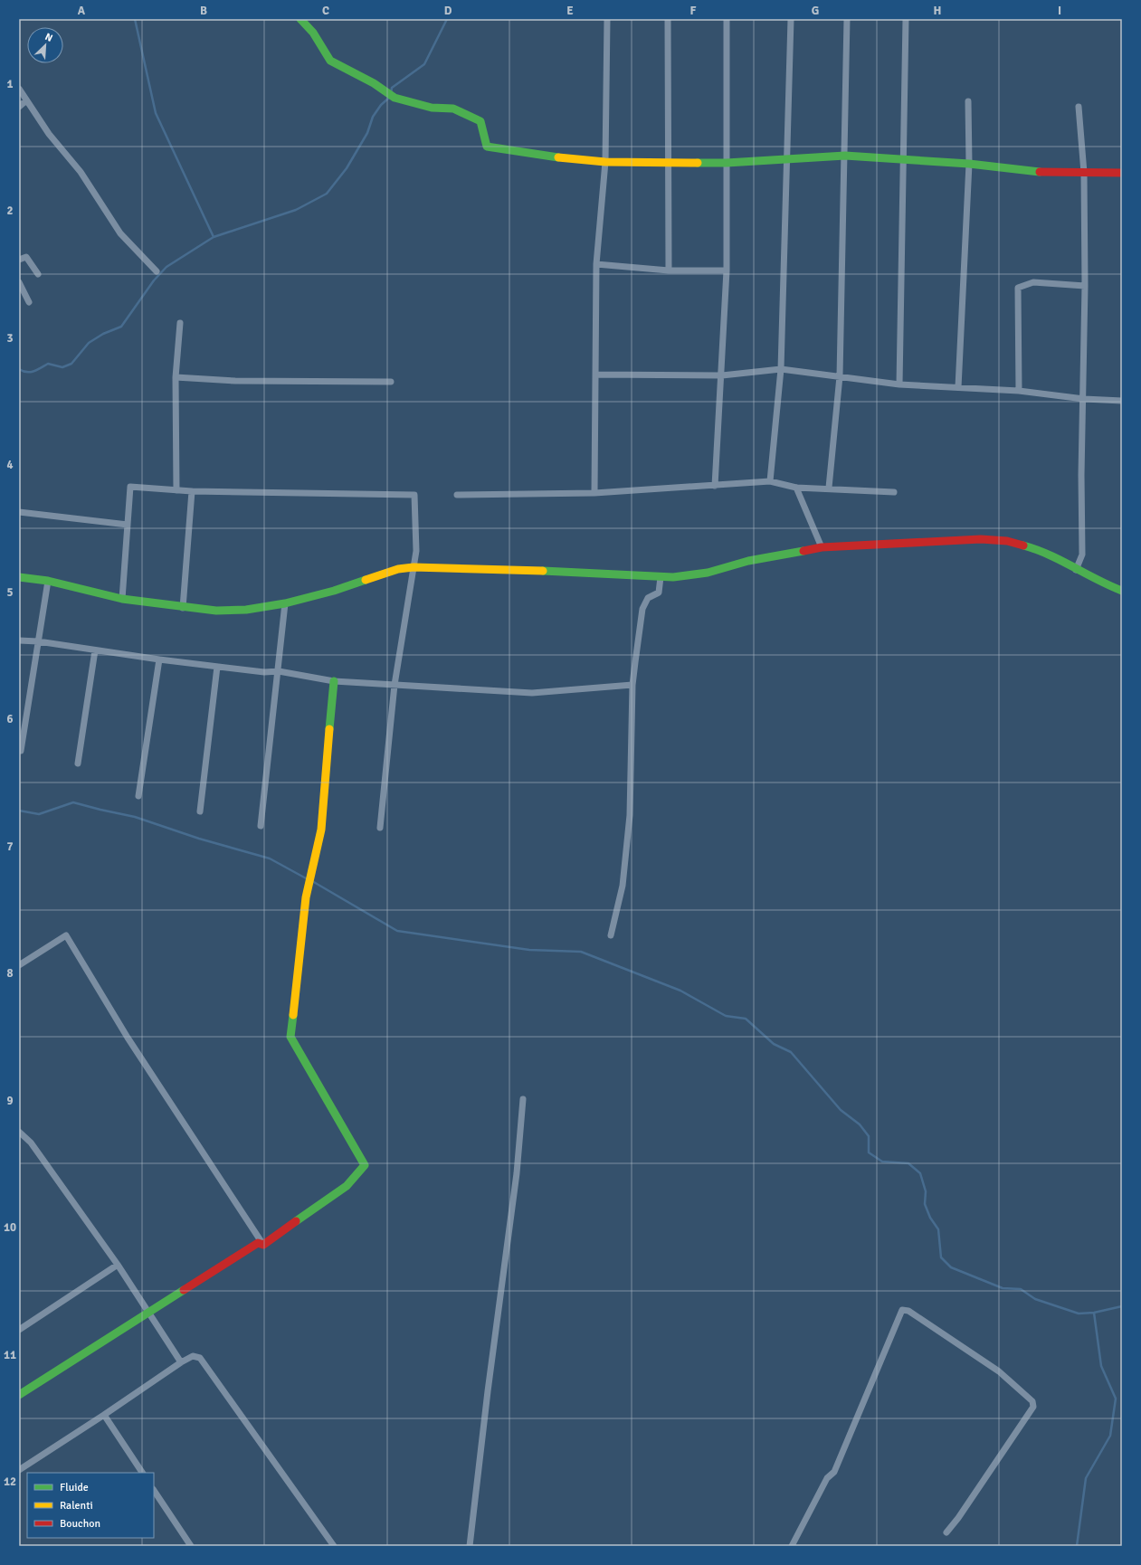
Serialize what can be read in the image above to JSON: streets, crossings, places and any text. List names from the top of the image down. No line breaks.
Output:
{"legend":["Fluide","Ralenti","Bouchon"],"north":"top right","grid":{"columns":["A","B","C","D","E","F","G","H","I"],"rows":["1","2","3","4","5","6","7","8","9","10","11","12"]}}
